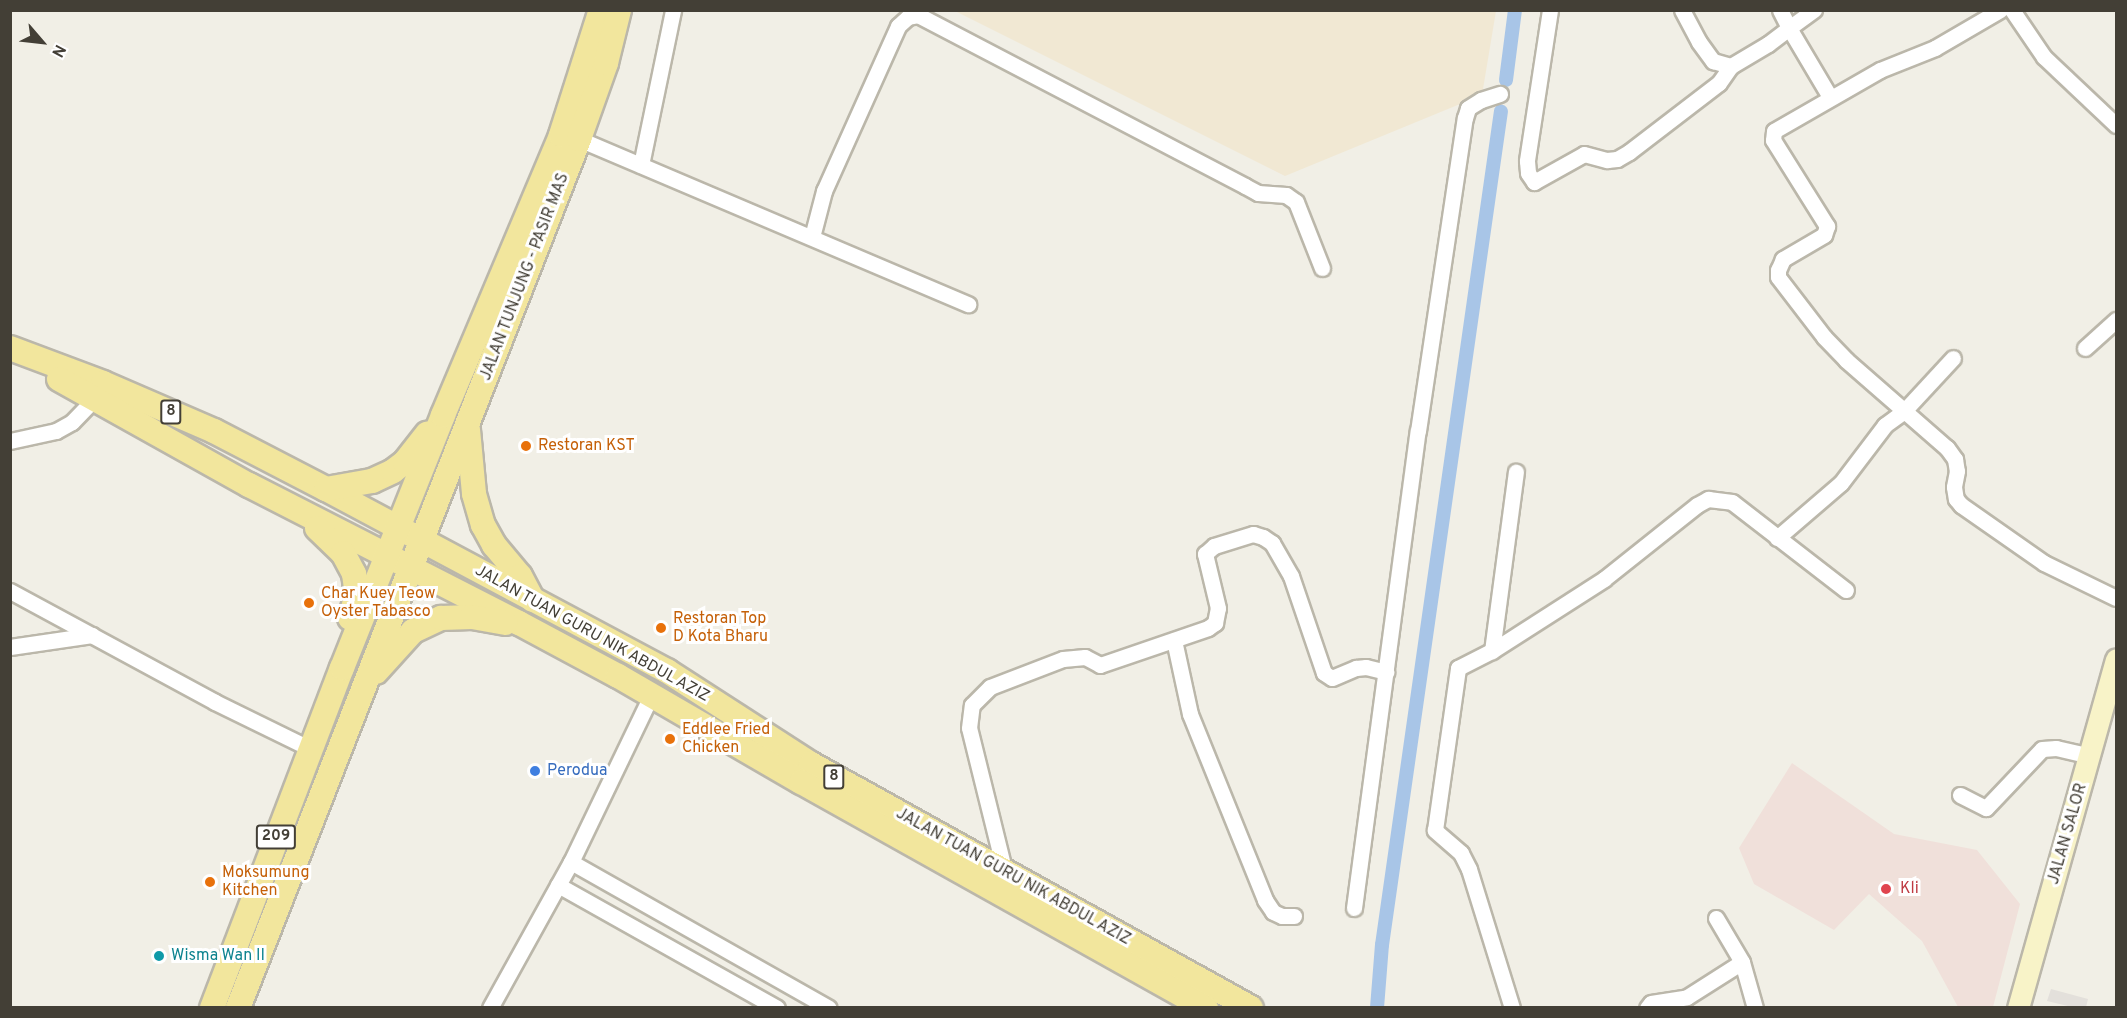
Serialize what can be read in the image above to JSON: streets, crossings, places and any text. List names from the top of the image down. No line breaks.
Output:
{"streets":{"main road":["JALAN TUNJUNG - PASIR MAS","8","JALAN TUAN GURU NIK ABDUL AZIZ","JALAN SALOR","209"]},"crossings":[["JALAN TUNJUNG - PASIR MAS","JALAN TUAN GURU NIK ABDUL AZIZ"],["JALAN TUNJUNG - PASIR MAS","209"],["JALAN TUAN GURU NIK ABDUL AZIZ","209"]],"places":["Restoran KST","Char Kuey Teow Oyster Tabasco","Restoran Top D Kota Bharu","Eddlee Fried Chicken","Perodua","Moksumung Kitchen","Kli","Wisma Wan II"],"north":"bottom right"}
